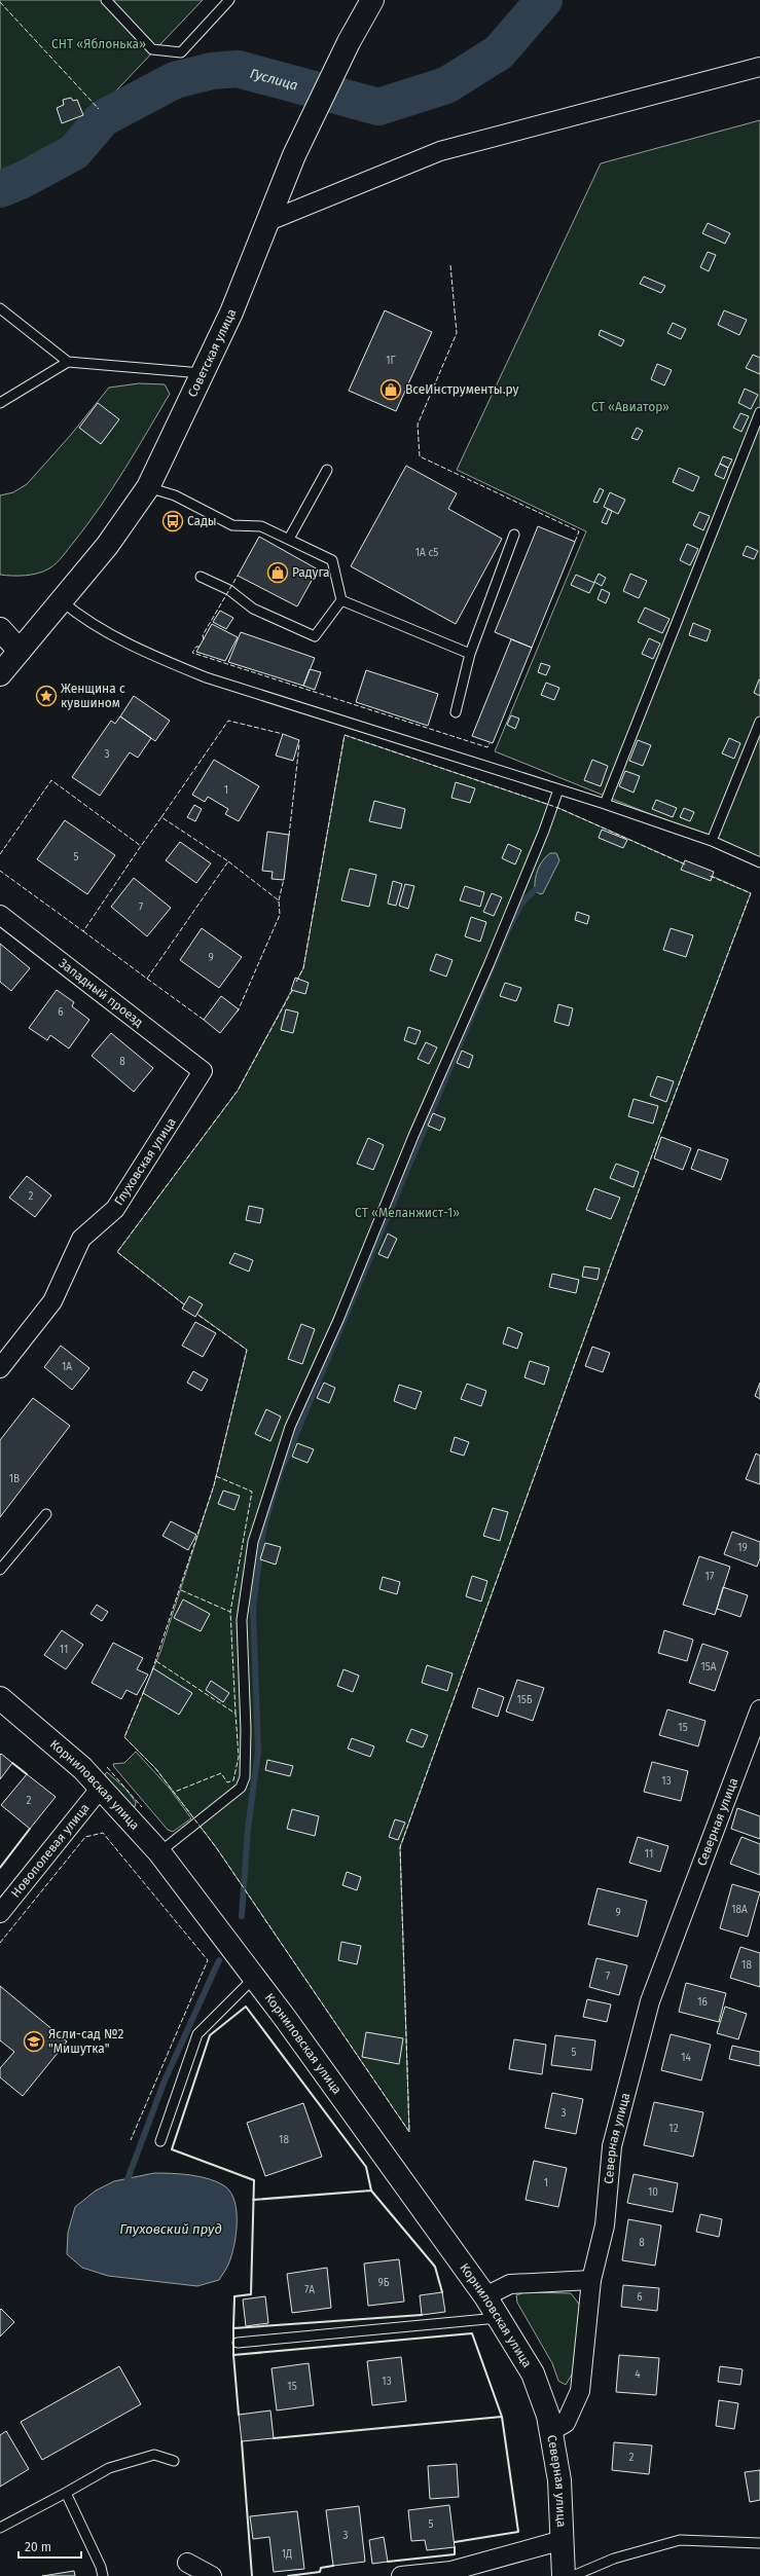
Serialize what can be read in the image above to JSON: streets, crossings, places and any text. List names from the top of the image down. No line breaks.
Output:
{"streets":{"street":["Советская улица","Западный проезд","Глуховская улица","Корниловская улица","Северная улица","Новополевая улица"]},"crossings":[["Западный проезд","Глуховская улица"],["Корниловская улица","Северная улица"],["Корниловская улица","Новополевая улица"]],"water":["Гуслица","Глуховский пруд"],"parks":["СНТ «Яблонька»","СТ «Авиатор»","СТ «Меланжист-1»"],"places":{"shop":["ВсеИнструменты.ру","Радуга"],"bus stop":["Сады"],"place":["Женщина с кувшином"],"school or university":["Ясли-сад №2 \"Мишутка\""]},"house_numbers":["1Г","1А с5","3","1","5","7","9","6","8","2","1А","1В","19","17","11","15А","15Б","15","13","2","11","18А","9","18","7","16","5","14","3","12","18","1","10","8","9Б","7А","6","4","13","15","2","5","3","1Д"],"scale_bar":"20 m"}
